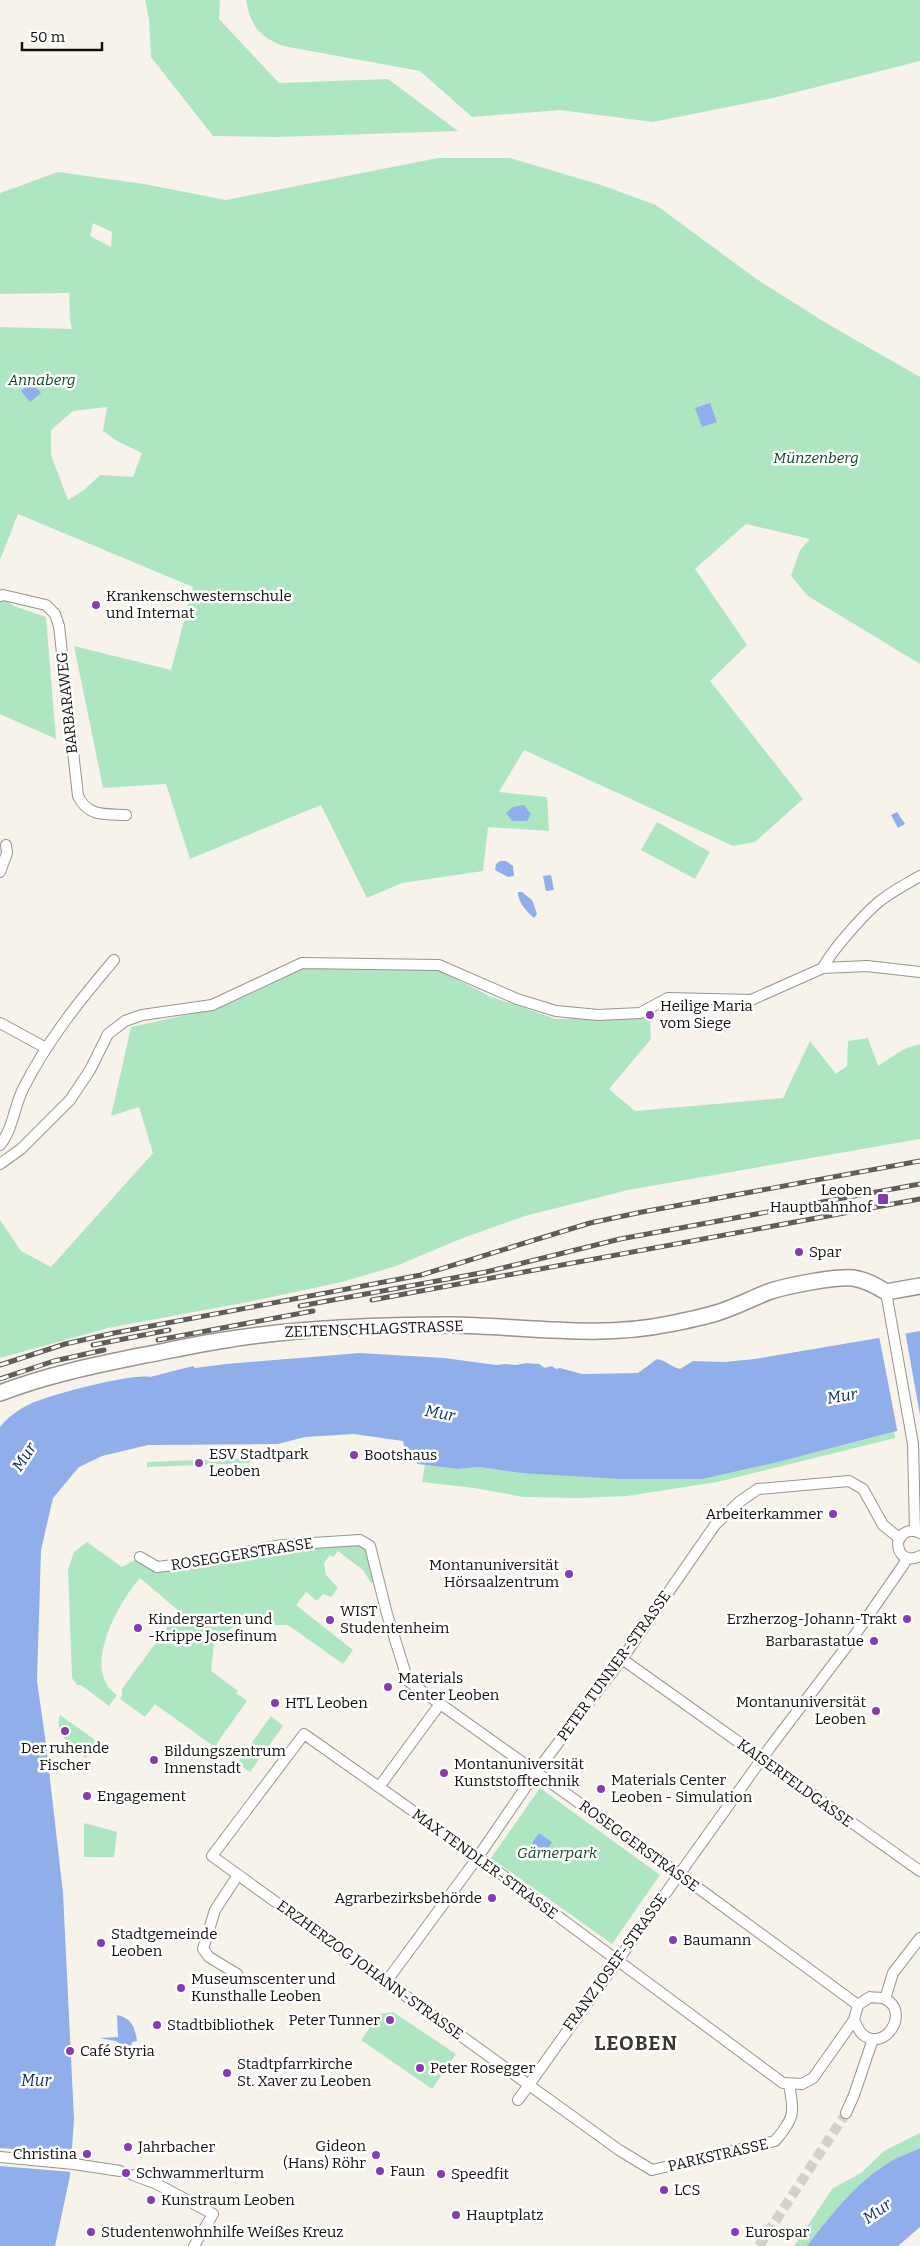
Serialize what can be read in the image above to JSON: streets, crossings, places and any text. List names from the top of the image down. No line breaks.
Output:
{"streets":{"main road":["ZELTENSCHLAGSTRASSE"],"street":["BARBARAWEG","ROSEGGERSTRASSE","PETER TUNNER-STRASSE","KAISERFELDGASSE","MAX TENDLER-STRASSE","FRANZ JOSEF-STRASSE","ERZHERZOG JOHANN-STRASSE","PARKSTRASSE"]},"crossings":[["ROSEGGERSTRASSE","PETER TUNNER-STRASSE"],["ROSEGGERSTRASSE","FRANZ JOSEF-STRASSE"],["PETER TUNNER-STRASSE","KAISERFELDGASSE"],["PETER TUNNER-STRASSE","MAX TENDLER-STRASSE"],["PETER TUNNER-STRASSE","ERZHERZOG JOHANN-STRASSE"],["KAISERFELDGASSE","FRANZ JOSEF-STRASSE"],["MAX TENDLER-STRASSE","FRANZ JOSEF-STRASSE"],["MAX TENDLER-STRASSE","ERZHERZOG JOHANN-STRASSE"],["MAX TENDLER-STRASSE","PARKSTRASSE"],["FRANZ JOSEF-STRASSE","ERZHERZOG JOHANN-STRASSE"],["FRANZ JOSEF-STRASSE","PARKSTRASSE"],["ERZHERZOG JOHANN-STRASSE","PARKSTRASSE"]],"districts":["LEOBEN"],"water":["Mur"],"parks":["Annaberg","Münzenberg","Gärnerpark"],"places":{"other":["Krankenschwesternschule und Internat","Heilige Maria vom Siege","Spar","Bootshaus","ESV Stadtpark Leoben","Arbeiterkammer","Montanuniversität Hörsaalzentrum","Erzherzog-Johann-Trakt","WIST Studentenheim","Kindergarten und -Krippe Josefinum","Barbarastatue","Materials Center Leoben","HTL Leoben","Montanuniversität Leoben","Der ruhende Fischer","Bildungszentrum Innenstadt","Montanuniversität Kunststofftechnik","Materials Center Leoben - Simulation","Engagement","Agrarbezirksbehörde","Baumann","Stadtgemeinde Leoben","Museumscenter und Kunsthalle Leoben","Peter Tunner","Stadtbibliothek","Café Styria","Peter Rosegger","Stadtpfarrkirche St. Xaver zu Leoben","Jahrbacher","Christina","Gideon (Hans) Röhr","Faun","Schwammerlturm","Speedfit","LCS","Kunstraum Leoben","Hauptplatz","Studentenwohnhilfe Weißes Kreuz","Eurospar"],"transit":["Leoben Hauptbahnhof"]},"scale_bar":"50 m"}
